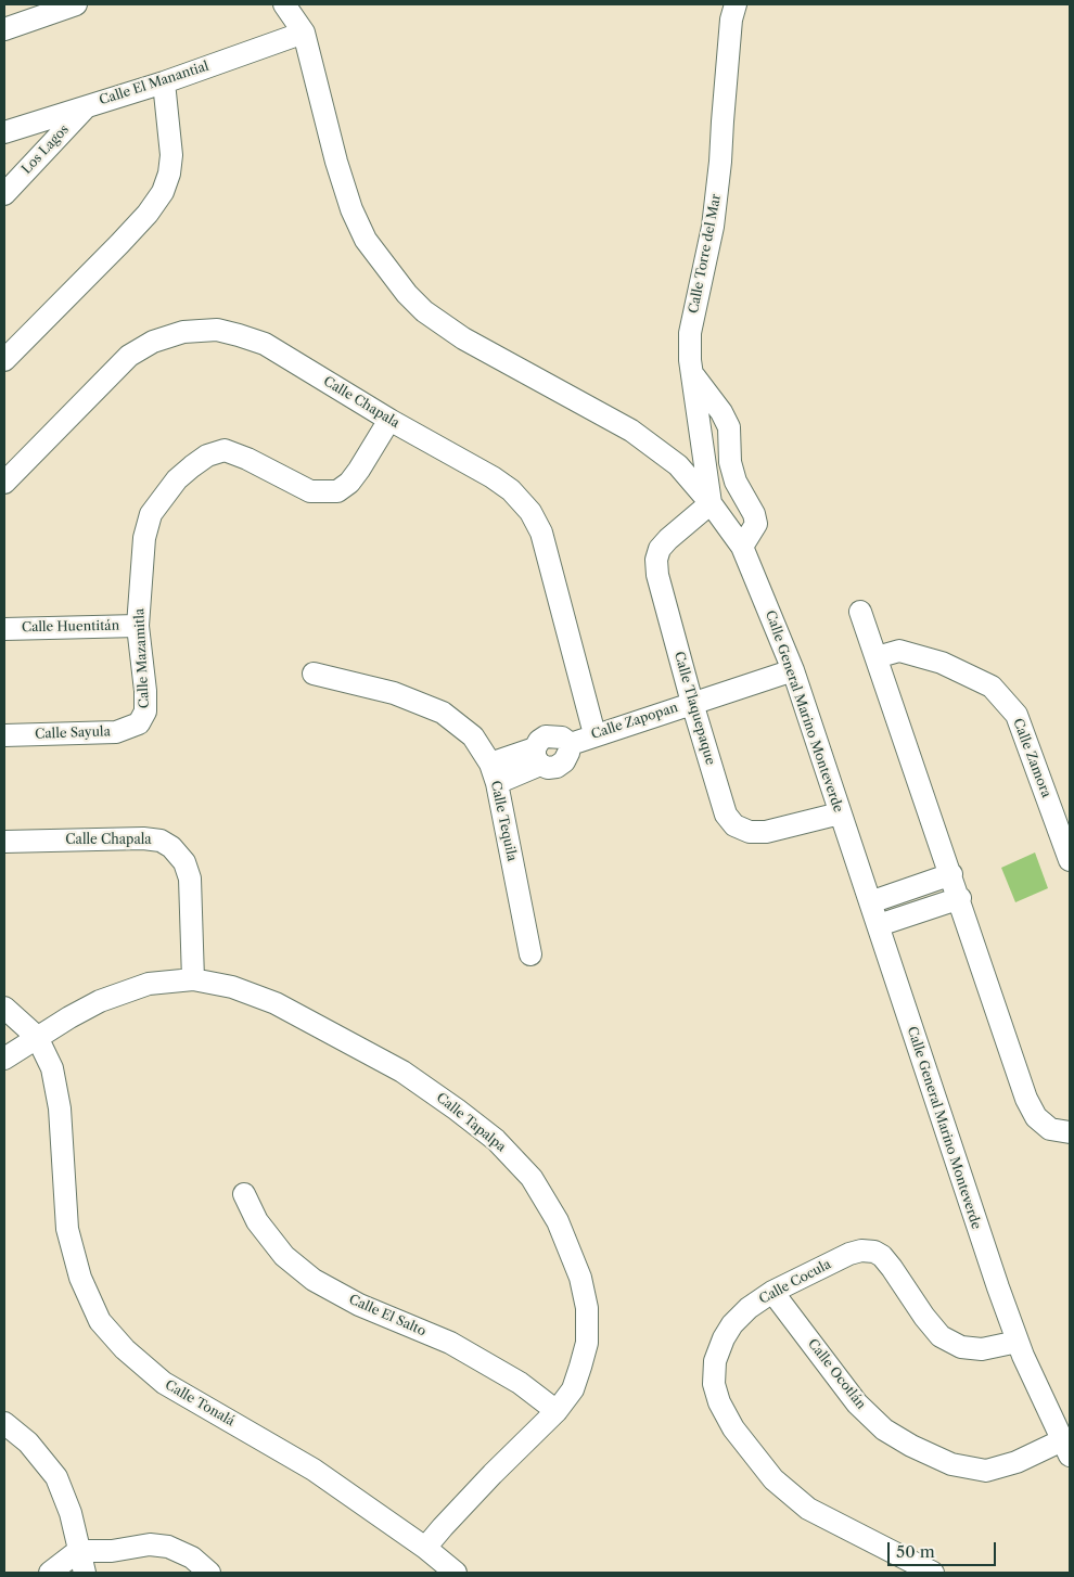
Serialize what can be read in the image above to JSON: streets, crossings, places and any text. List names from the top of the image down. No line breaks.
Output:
{"streets":{"street":["Calle El Manantial","Los Lagos","Calle Torre del Mar","Calle Chapala","Calle Huentitán","Calle Mazamitla","Calle Tlaquepaque","Calle General Marino Monteverde","Calle Zapopan","Calle Sayula","Calle Zamora","Calle Tequila","Calle Tapalpa","Calle Cocula","Calle El Salto","Calle Ocotlán","Calle Tonalá"]},"crossings":[["Calle El Manantial","Los Lagos"],["Calle El Manantial","Calle General Marino Monteverde"],["Calle Torre del Mar","Calle Tlaquepaque"],["Calle Torre del Mar","Calle General Marino Monteverde"],["Calle Chapala","Calle Mazamitla"],["Calle Chapala","Calle Zapopan"],["Calle Chapala","Calle Tapalpa"],["Calle Huentitán","Calle Mazamitla"],["Calle Mazamitla","Calle Sayula"],["Calle Tlaquepaque","Calle General Marino Monteverde"],["Calle Tlaquepaque","Calle Zapopan"],["Calle General Marino Monteverde","Calle Zapopan"],["Calle General Marino Monteverde","Calle Cocula"],["Calle General Marino Monteverde","Calle Ocotlán"],["Calle Zapopan","Calle Tequila"],["Calle Tapalpa","Calle El Salto"],["Calle Tapalpa","Calle Tonalá"],["Calle Cocula","Calle Ocotlán"]],"scale_bar":"50 m"}
